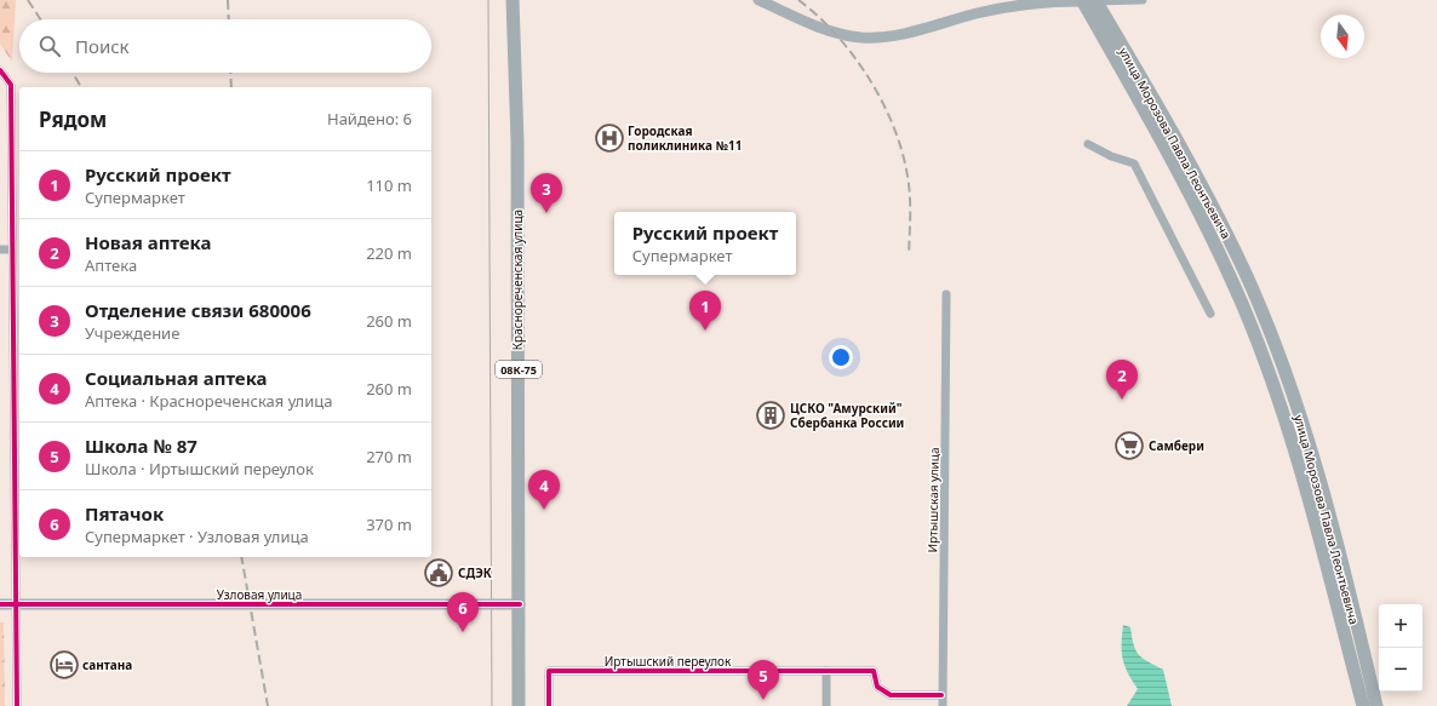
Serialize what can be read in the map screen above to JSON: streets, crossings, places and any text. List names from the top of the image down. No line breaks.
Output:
{"streets":{"main road":["улица Морозова Павла Леонтьевича","Краснореченская улица","08К-75"],"street":["Иртышская улица","Узловая улица","Иртышский переулок"]},"crossings":[["Краснореченская улица","Узловая улица"],["Иртышская улица","Иртышский переулок"]],"places":{"hospital":["Городская поликлиника №11"],"building":["ЦСКО \"Амурский\" Сбербанка России"],"supermarket":["Самбери"],"public building":["СДЭК"],"hotel":["сантана"]},"north":"bottom","page":{"search":"Поиск","heading":["Рядом","Найдено: 6"],"list":[{"mark":"1","name":"Русский проект","note":"Супермаркет","value":"110 m"},{"mark":"2","name":"Новая аптека","note":"Аптека","value":"220 m"},{"mark":"3","name":"Отделение связи 680006","note":"Учреждение","value":"260 m"},{"mark":"4","name":"Социальная аптека","note":"Аптека · Краснореченская улица","value":"260 m"},{"mark":"5","name":"Школа № 87","note":"Школа · Иртышский переулок","value":"270 m"},{"mark":"6","name":"Пятачок","note":"Супермаркет · Узловая улица","value":"370 m"}],"pins":["3","1","2","4","6","5"],"popup":["Русский проект","Супермаркет"],"map_buttons":["+","−"]}}
